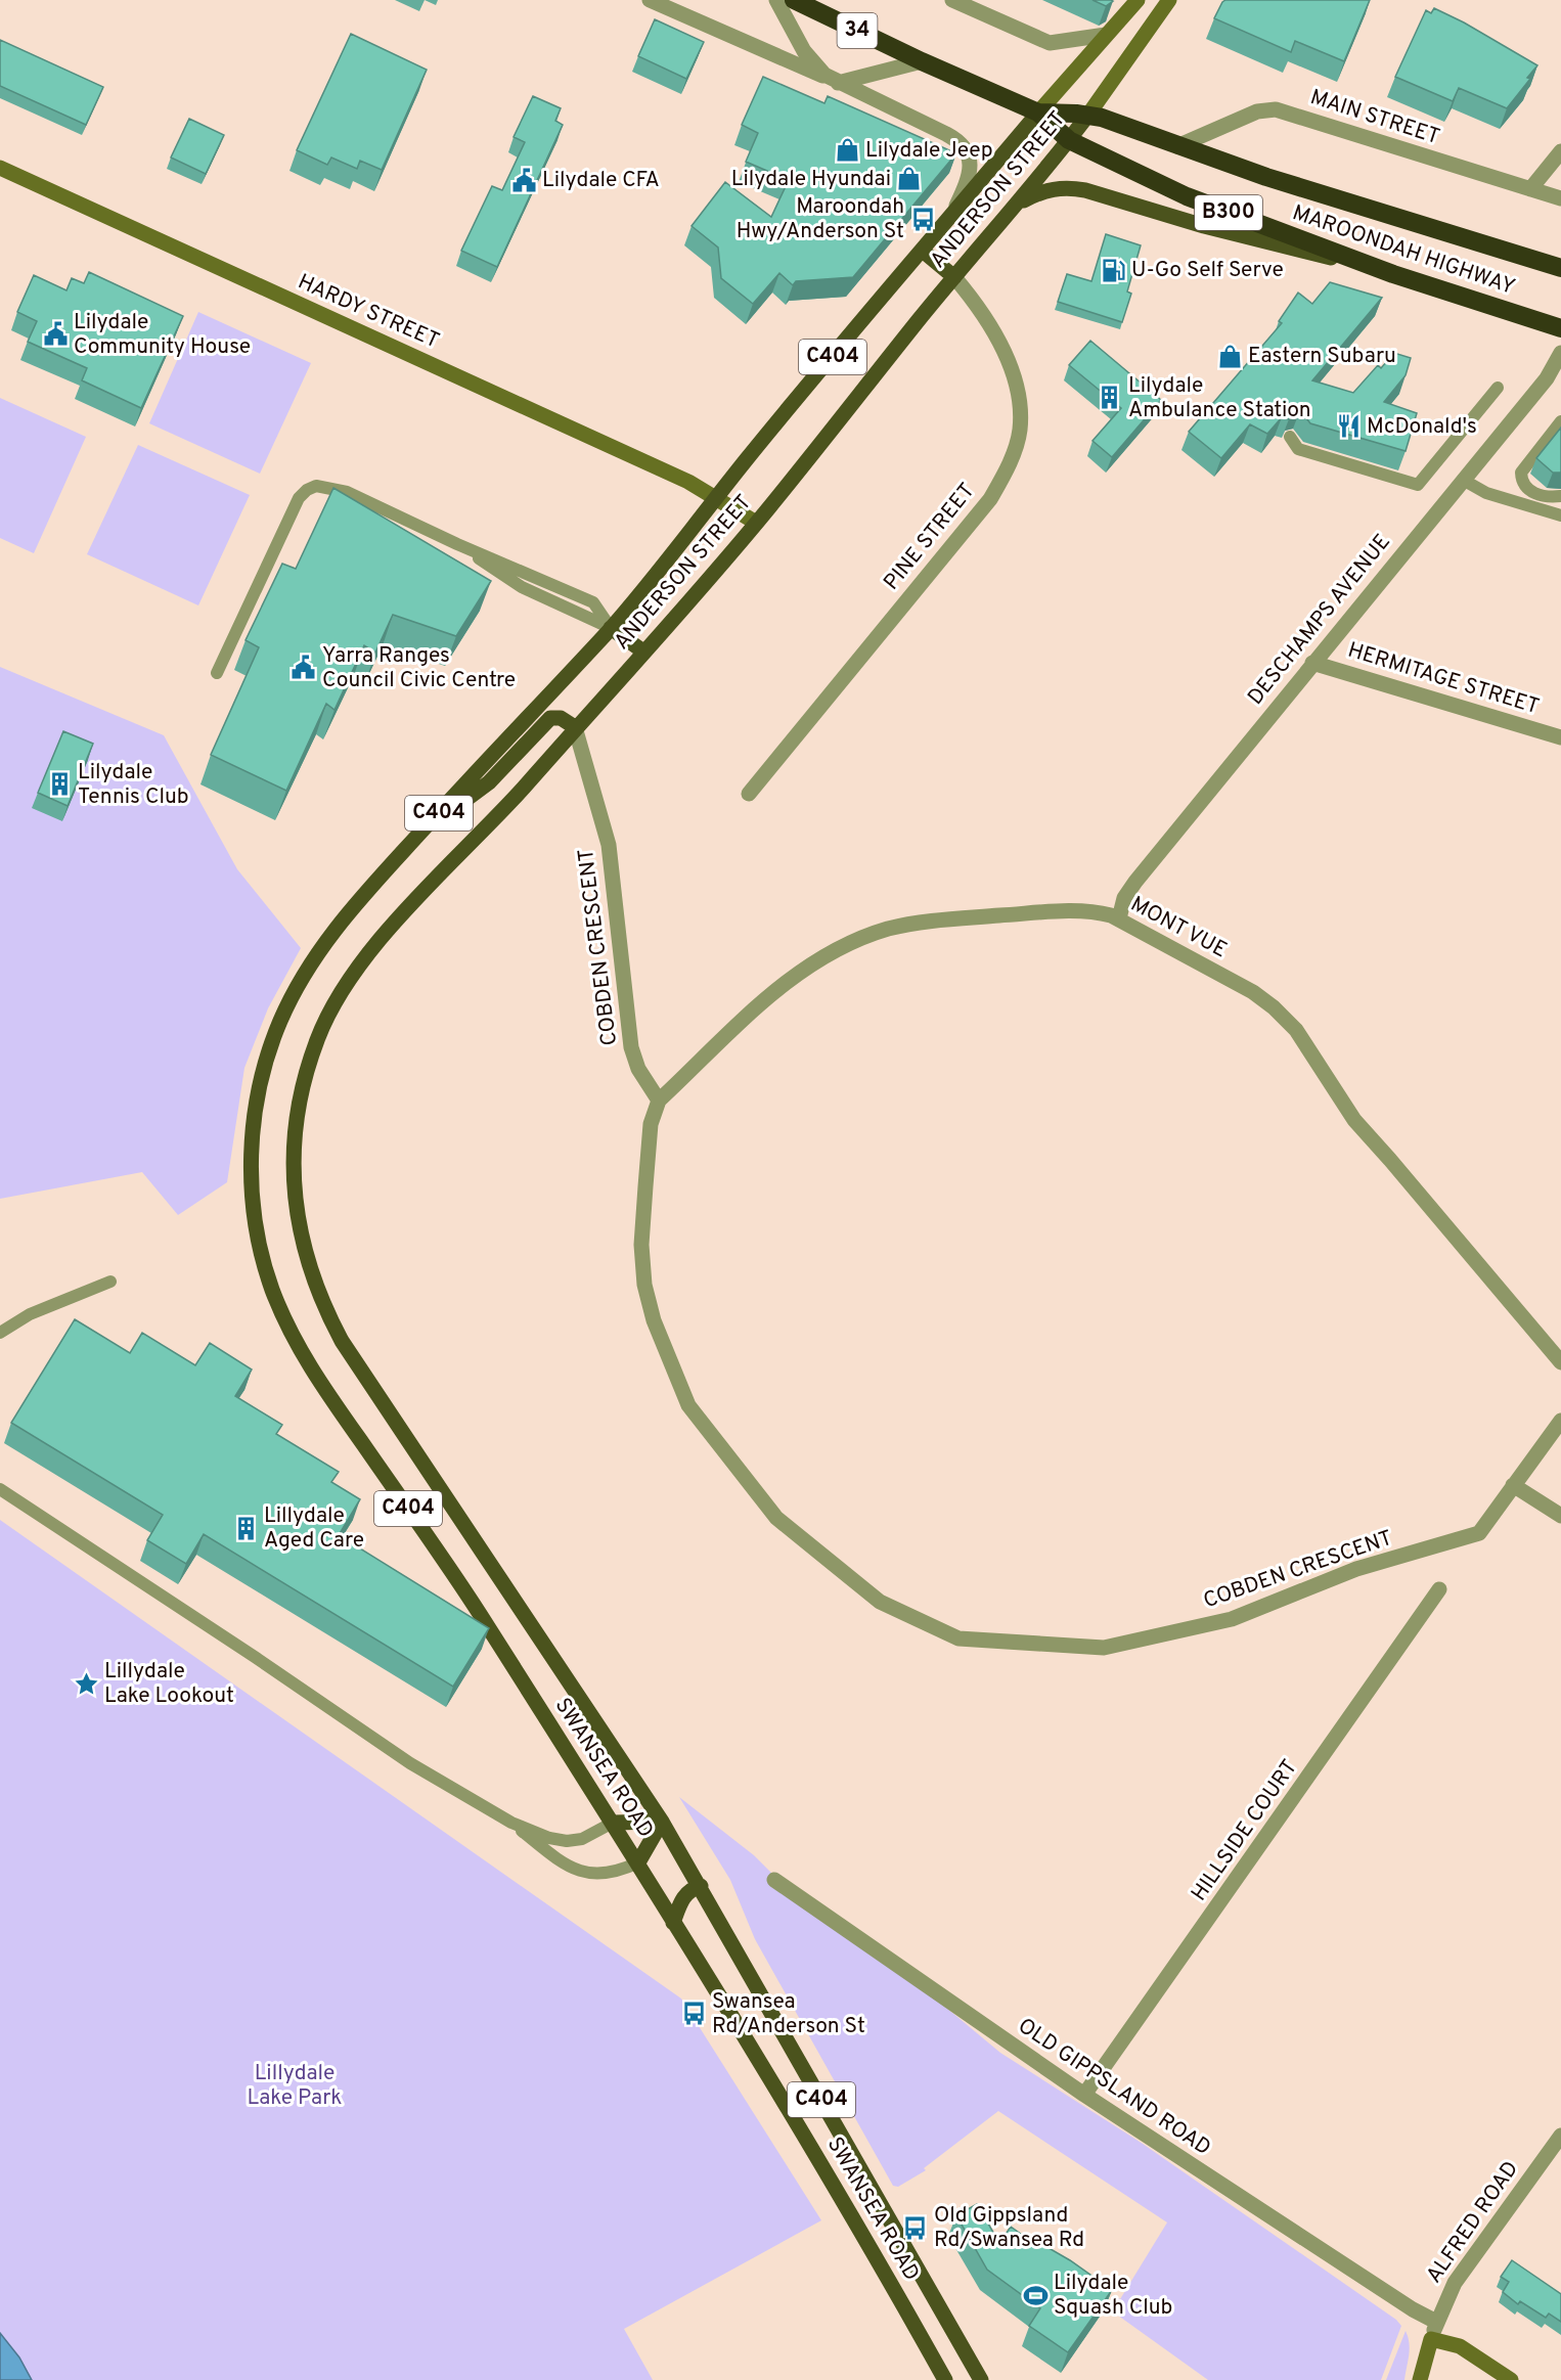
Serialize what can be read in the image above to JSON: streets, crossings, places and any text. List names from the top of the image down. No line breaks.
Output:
{"streets":{"highway":["34","B300","MAROONDAH HIGHWAY"],"main road":["ANDERSON STREET","HARDY STREET","C404","SWANSEA ROAD"],"street":["MAIN STREET","PINE STREET","DESCHAMPS AVENUE","HERMITAGE STREET","MONT VUE","COBDEN CRESCENT","HILLSIDE COURT","OLD GIPPSLAND ROAD","ALFRED ROAD"]},"crossings":[["MAIN STREET","MAROONDAH HIGHWAY"],["ANDERSON STREET","MAROONDAH HIGHWAY"],["ANDERSON STREET","HARDY STREET"],["ANDERSON STREET","PINE STREET"],["ANDERSON STREET","COBDEN CRESCENT"],["ANDERSON STREET","SWANSEA ROAD"],["DESCHAMPS AVENUE","HERMITAGE STREET"],["DESCHAMPS AVENUE","MONT VUE"],["MONT VUE","COBDEN CRESCENT"],["HILLSIDE COURT","OLD GIPPSLAND ROAD"],["OLD GIPPSLAND ROAD","ALFRED ROAD"]],"parks":["Lillydale Lake Park"],"places":{"shop":["Lilydale Jeep","Lilydale Hyundai","Eastern Subaru"],"public building":["Lilydale CFA","Lilydale Community House","Yarra Ranges Council Civic Centre"],"bus stop":["Maroondah Hwy/Anderson St","Swansea Rd/Anderson St","Old Gippsland Rd/Swansea Rd"],"fuel station":["U-Go Self Serve"],"building":["Lilydale Ambulance Station","Lilydale Tennis Club","Lillydale Aged Care"],"restaurant":["McDonald's"],"place":["Lillydale Lake Lookout"],"sports":["Lilydale Squash Club"]}}
